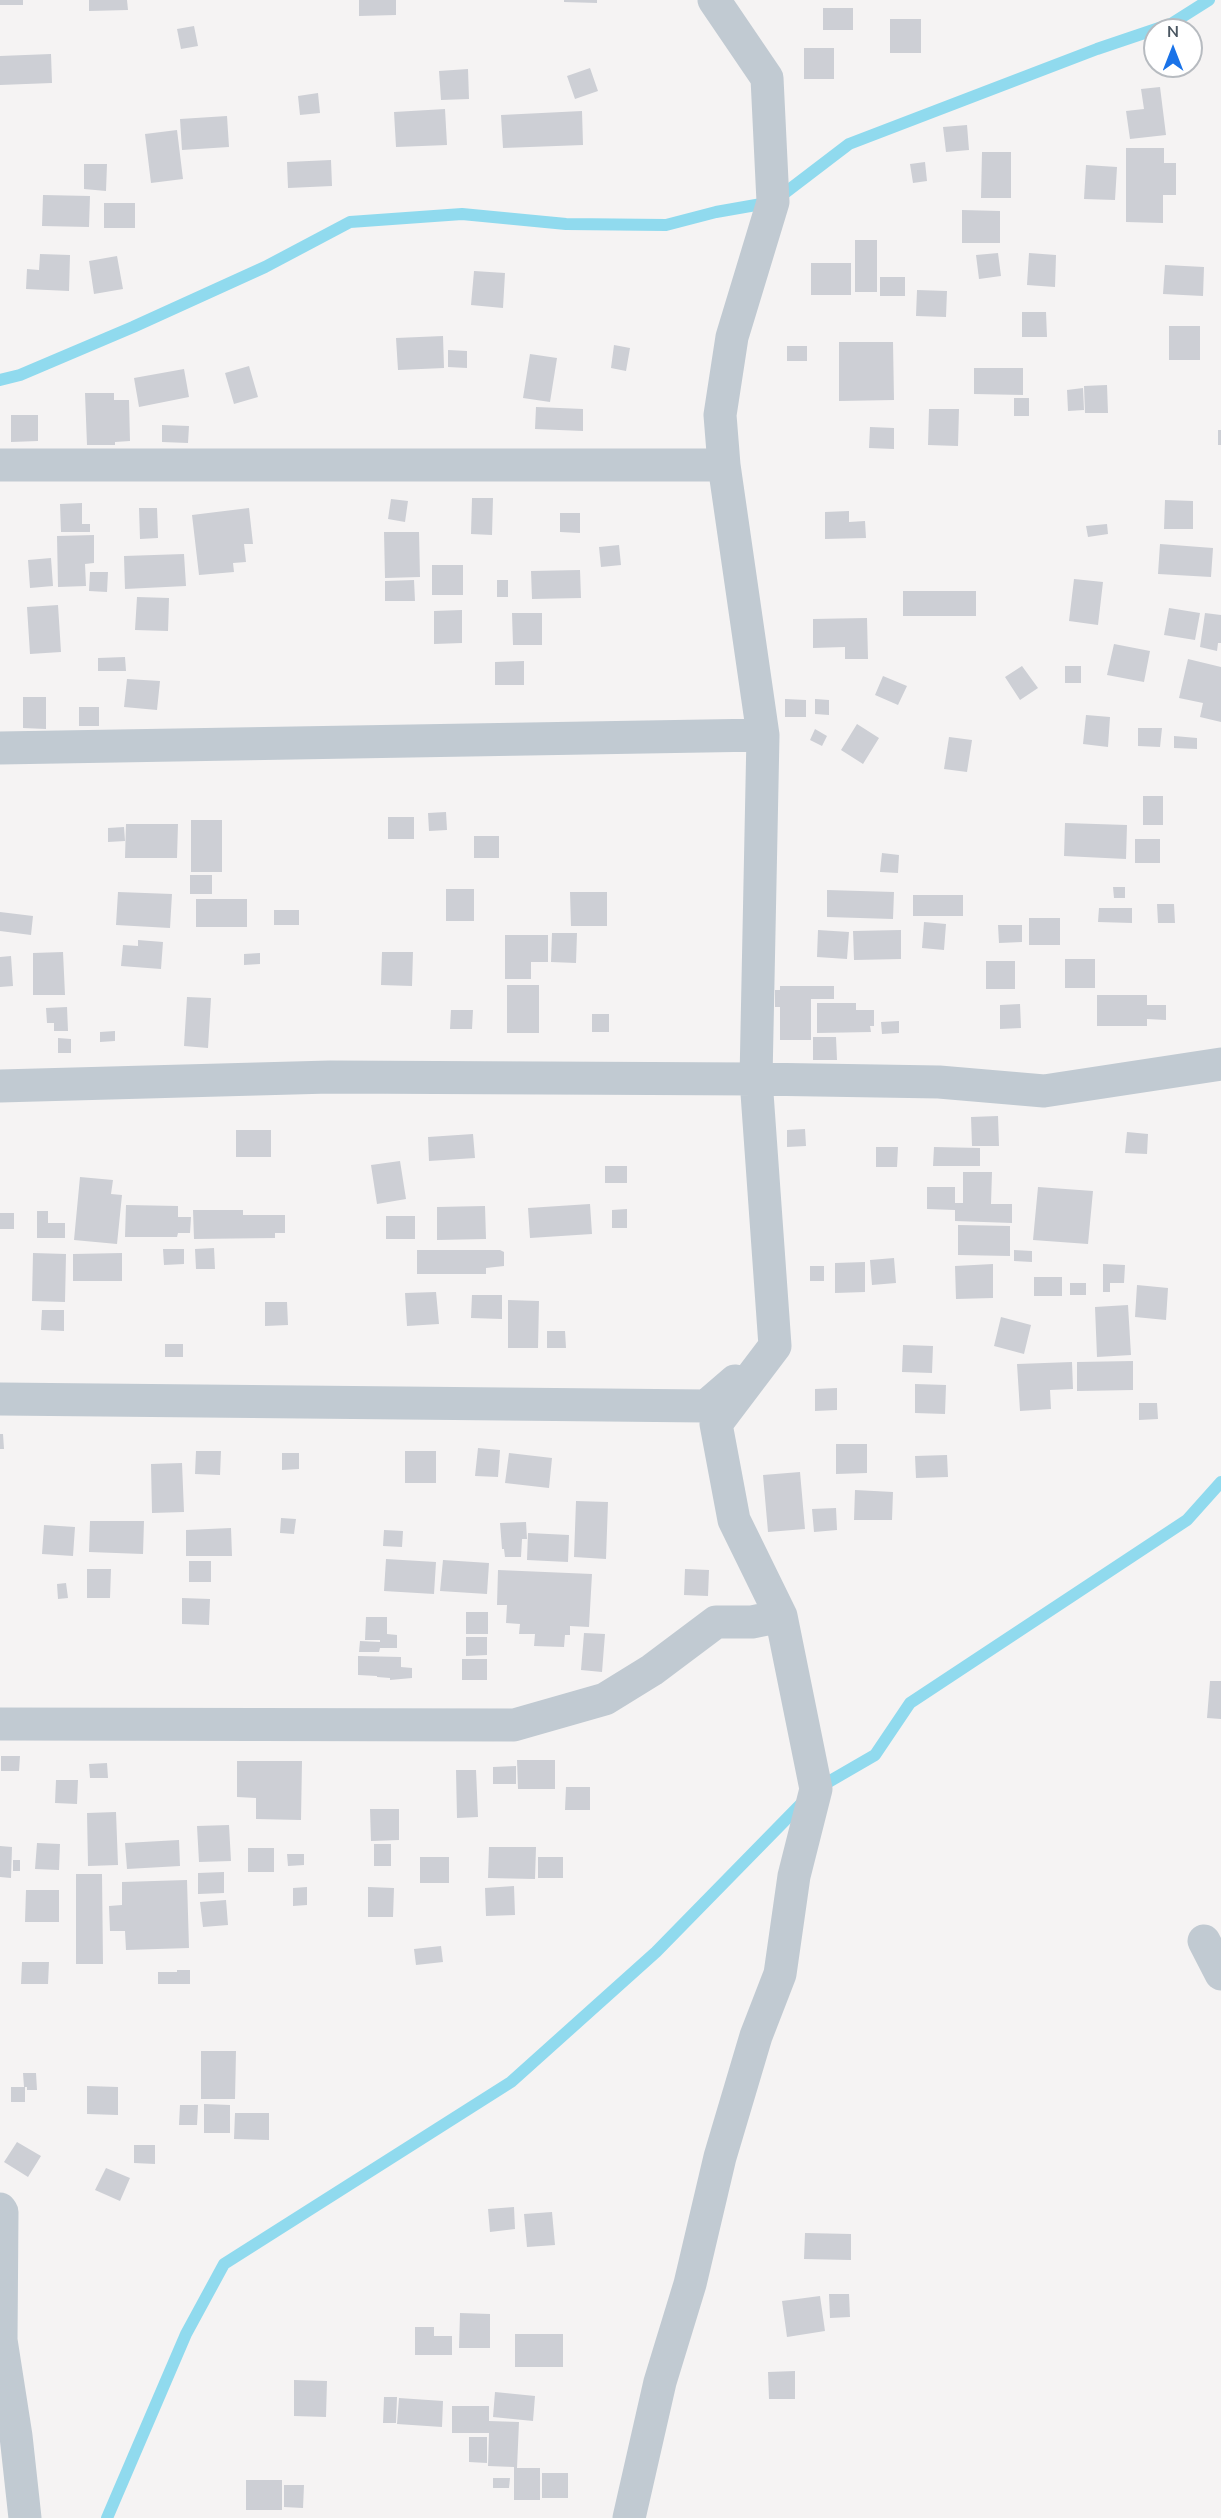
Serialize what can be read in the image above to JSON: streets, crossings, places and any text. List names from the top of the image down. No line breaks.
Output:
{"north":"top"}
